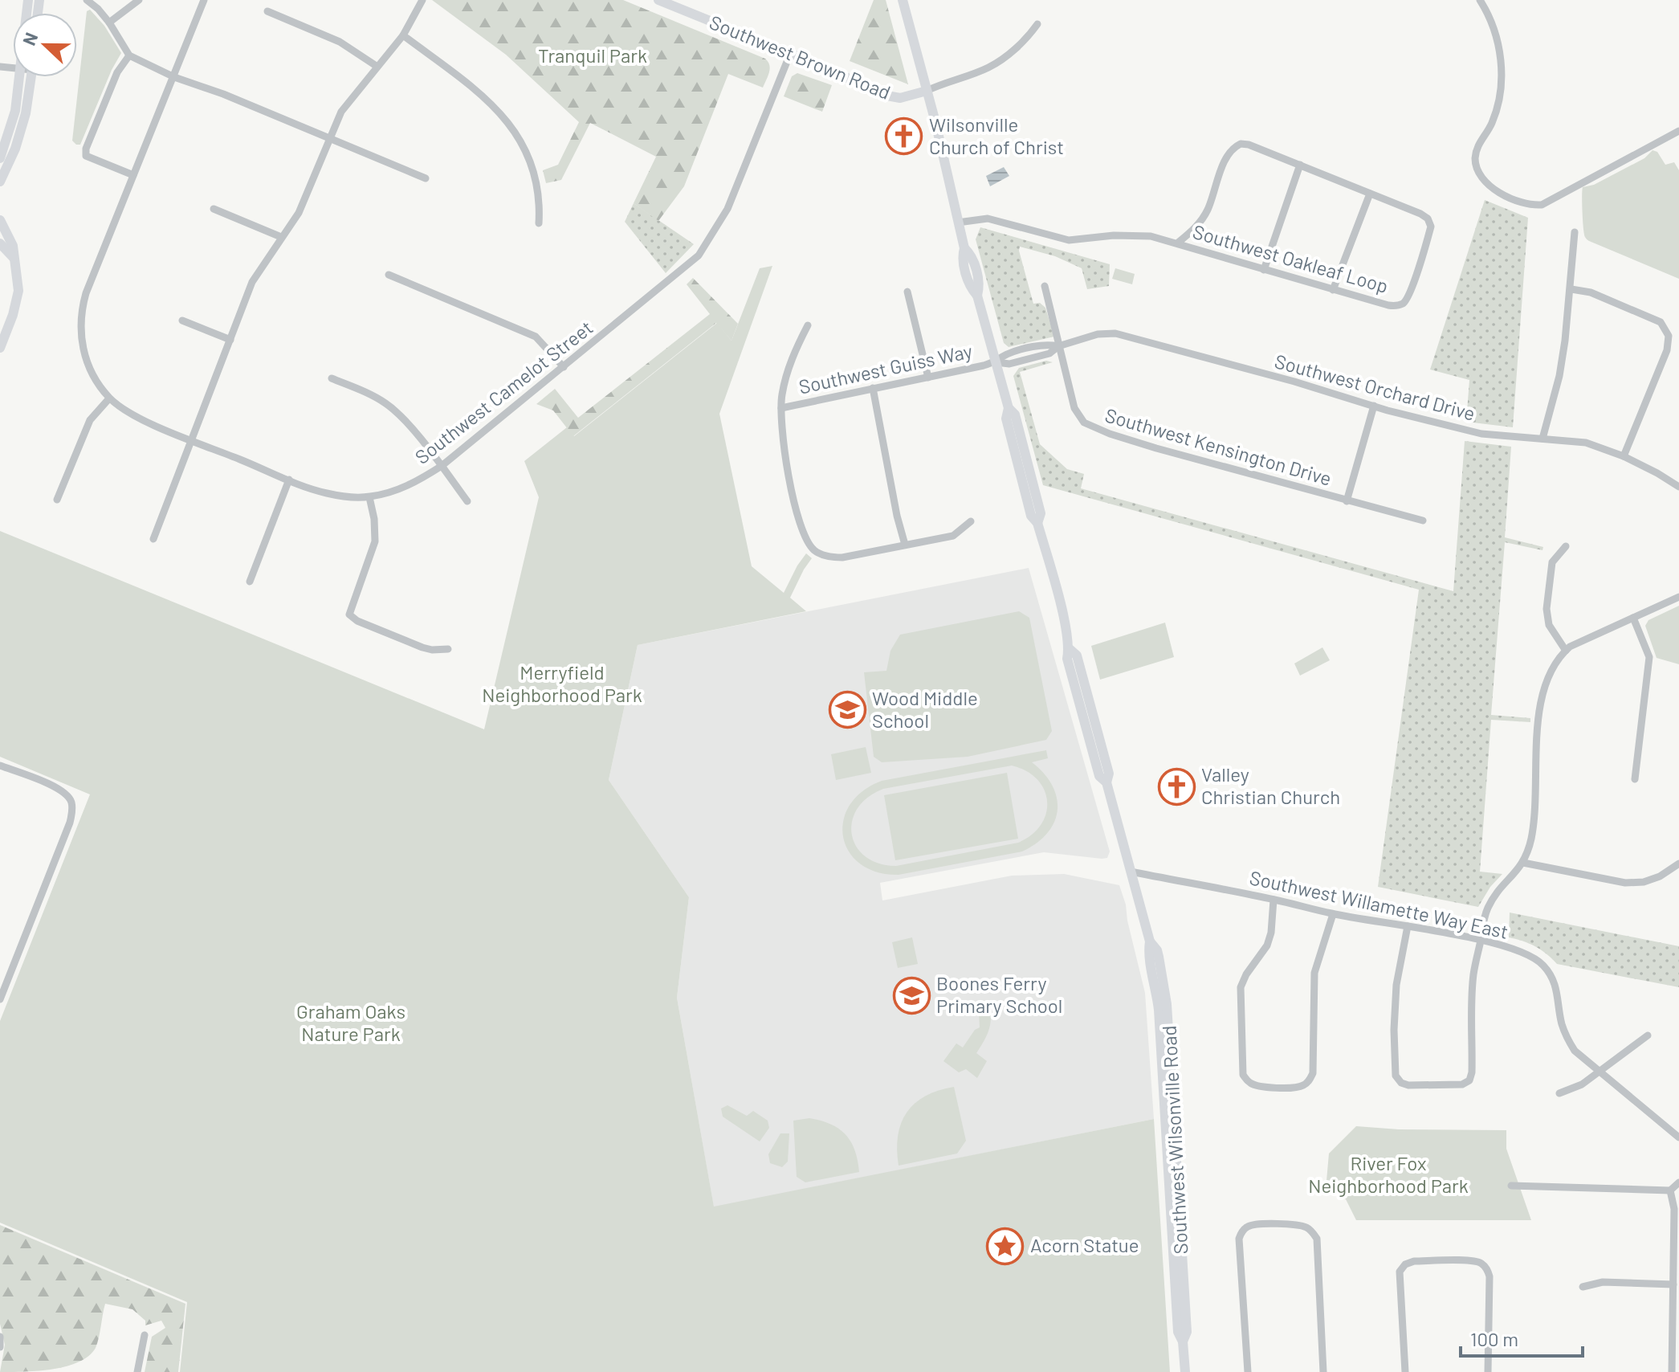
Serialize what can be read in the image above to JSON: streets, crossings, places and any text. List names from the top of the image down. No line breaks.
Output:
{"streets":{"main road":["Southwest Brown Road","Southwest Wilsonville Road"],"street":["Southwest Oakleaf Loop","Southwest Guiss Way","Southwest Orchard Drive","Southwest Camelot Street","Southwest Kensington Drive","Southwest Willamette Way East"]},"crossings":[["Southwest Brown Road","Southwest Camelot Street"],["Southwest Brown Road","Southwest Wilsonville Road"],["Southwest Oakleaf Loop","Southwest Wilsonville Road"],["Southwest Guiss Way","Southwest Orchard Drive"],["Southwest Guiss Way","Southwest Wilsonville Road"],["Southwest Orchard Drive","Southwest Kensington Drive"],["Southwest Orchard Drive","Southwest Wilsonville Road"],["Southwest Willamette Way East","Southwest Wilsonville Road"]],"parks":["Tranquil Park","Merryfield Neighborhood Park","Graham Oaks Nature Park","River Fox Neighborhood Park"],"places":{"church":["Wilsonville Church of Christ","Valley Christian Church"],"school or university":["Wood Middle School","Boones Ferry Primary School"],"place":["Acorn Statue"]},"scale_bar":"100 m","north":"left"}
